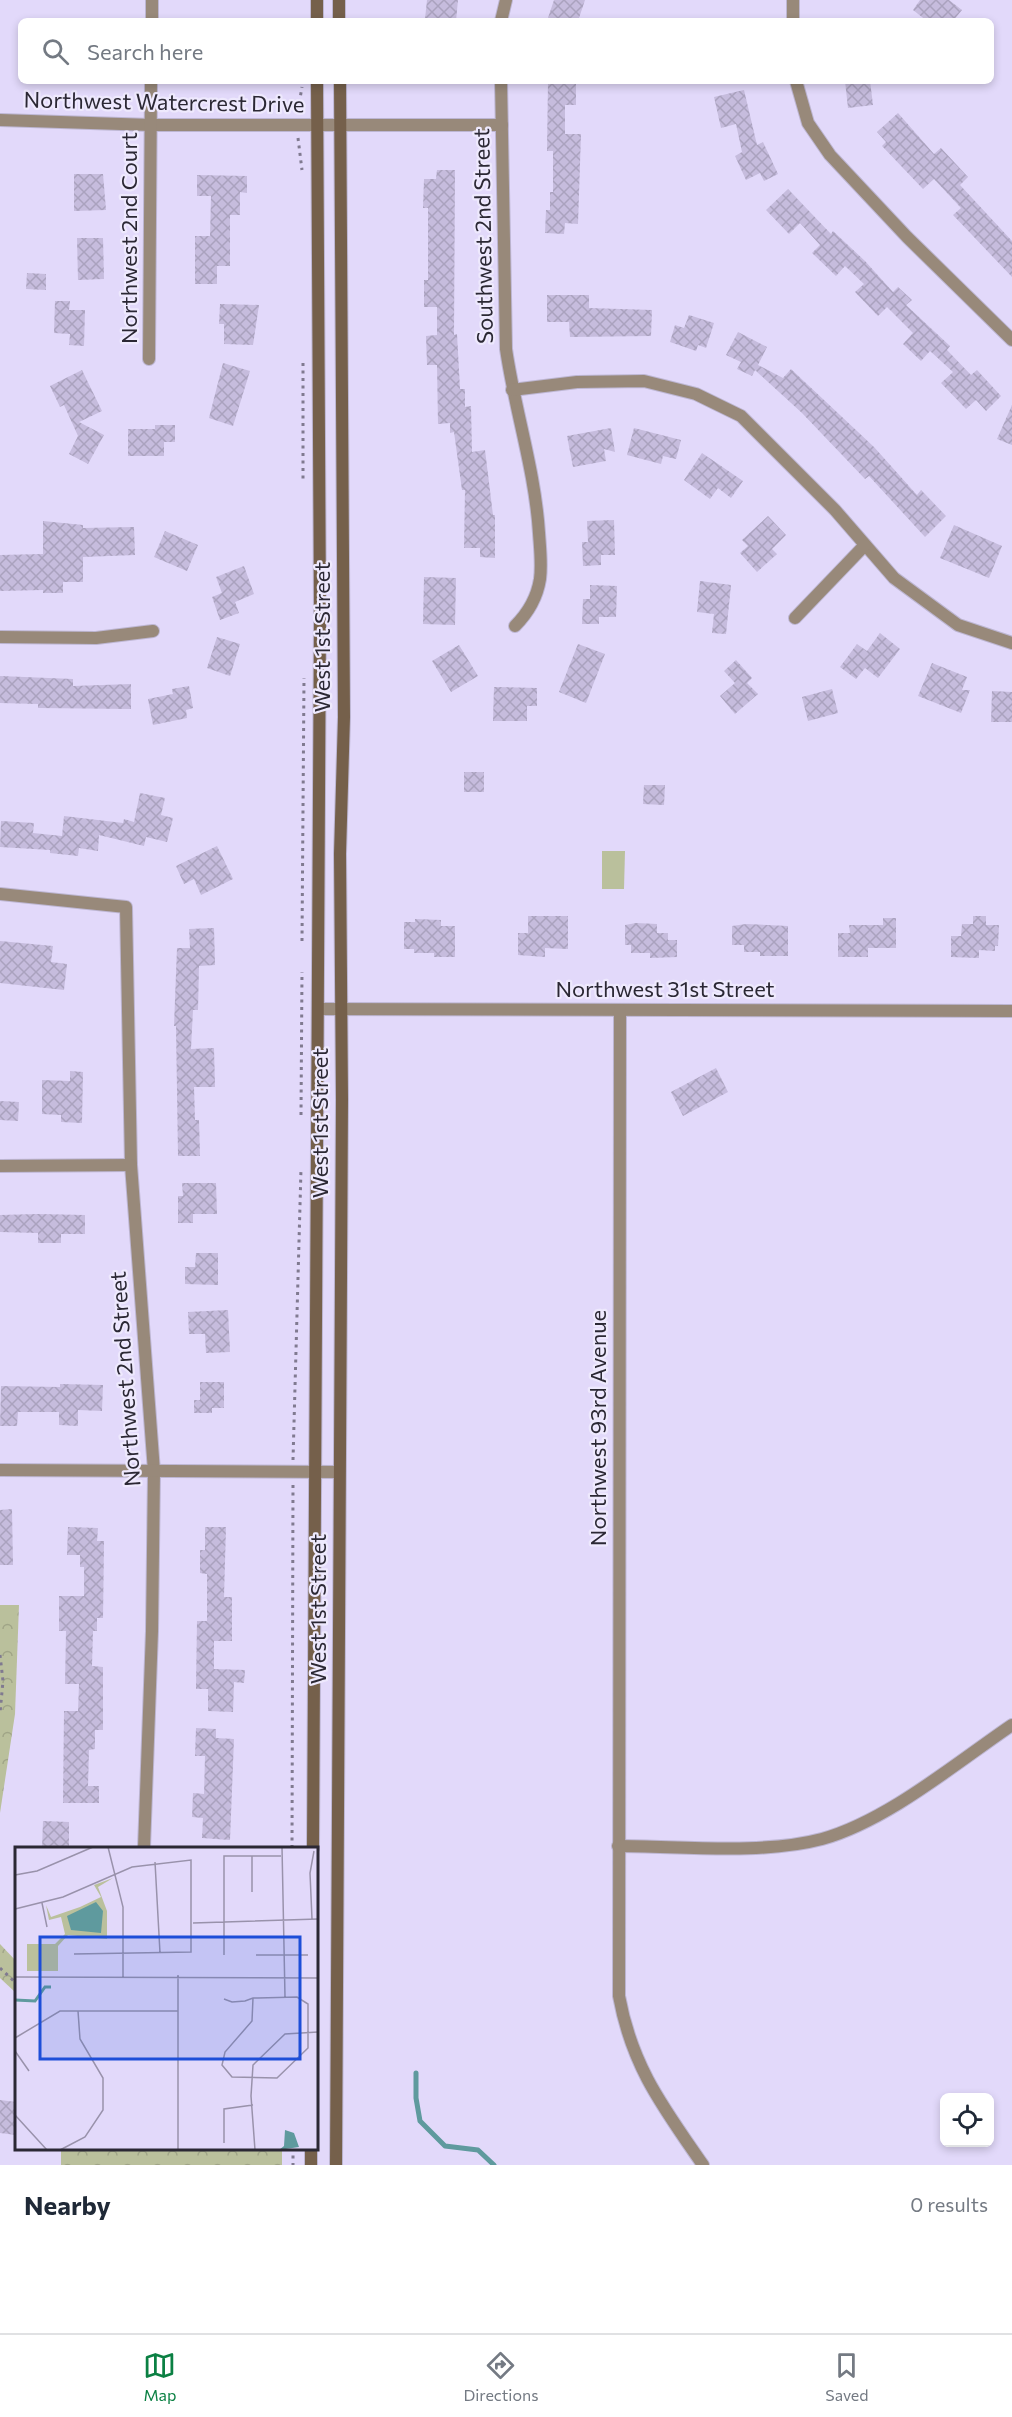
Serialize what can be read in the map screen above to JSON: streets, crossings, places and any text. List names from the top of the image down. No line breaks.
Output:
{"streets":{"main road":["West 1st Street"],"street":["Northwest Watercrest Drive","Southwest 2nd Street","Northwest 2nd Court","Northwest 31st Street","Northwest 2nd Street","Northwest 93rd Avenue"]},"crossings":[["Northwest Watercrest Drive","Southwest 2nd Street"],["Northwest Watercrest Drive","Northwest 2nd Court"],["Northwest Watercrest Drive","West 1st Street"],["West 1st Street","Northwest 31st Street"],["Northwest 31st Street","Northwest 93rd Avenue"]],"page":{"search":"Search here","heading":["Nearby","0 results"],"nav":["Map","Directions","Saved"]}}
